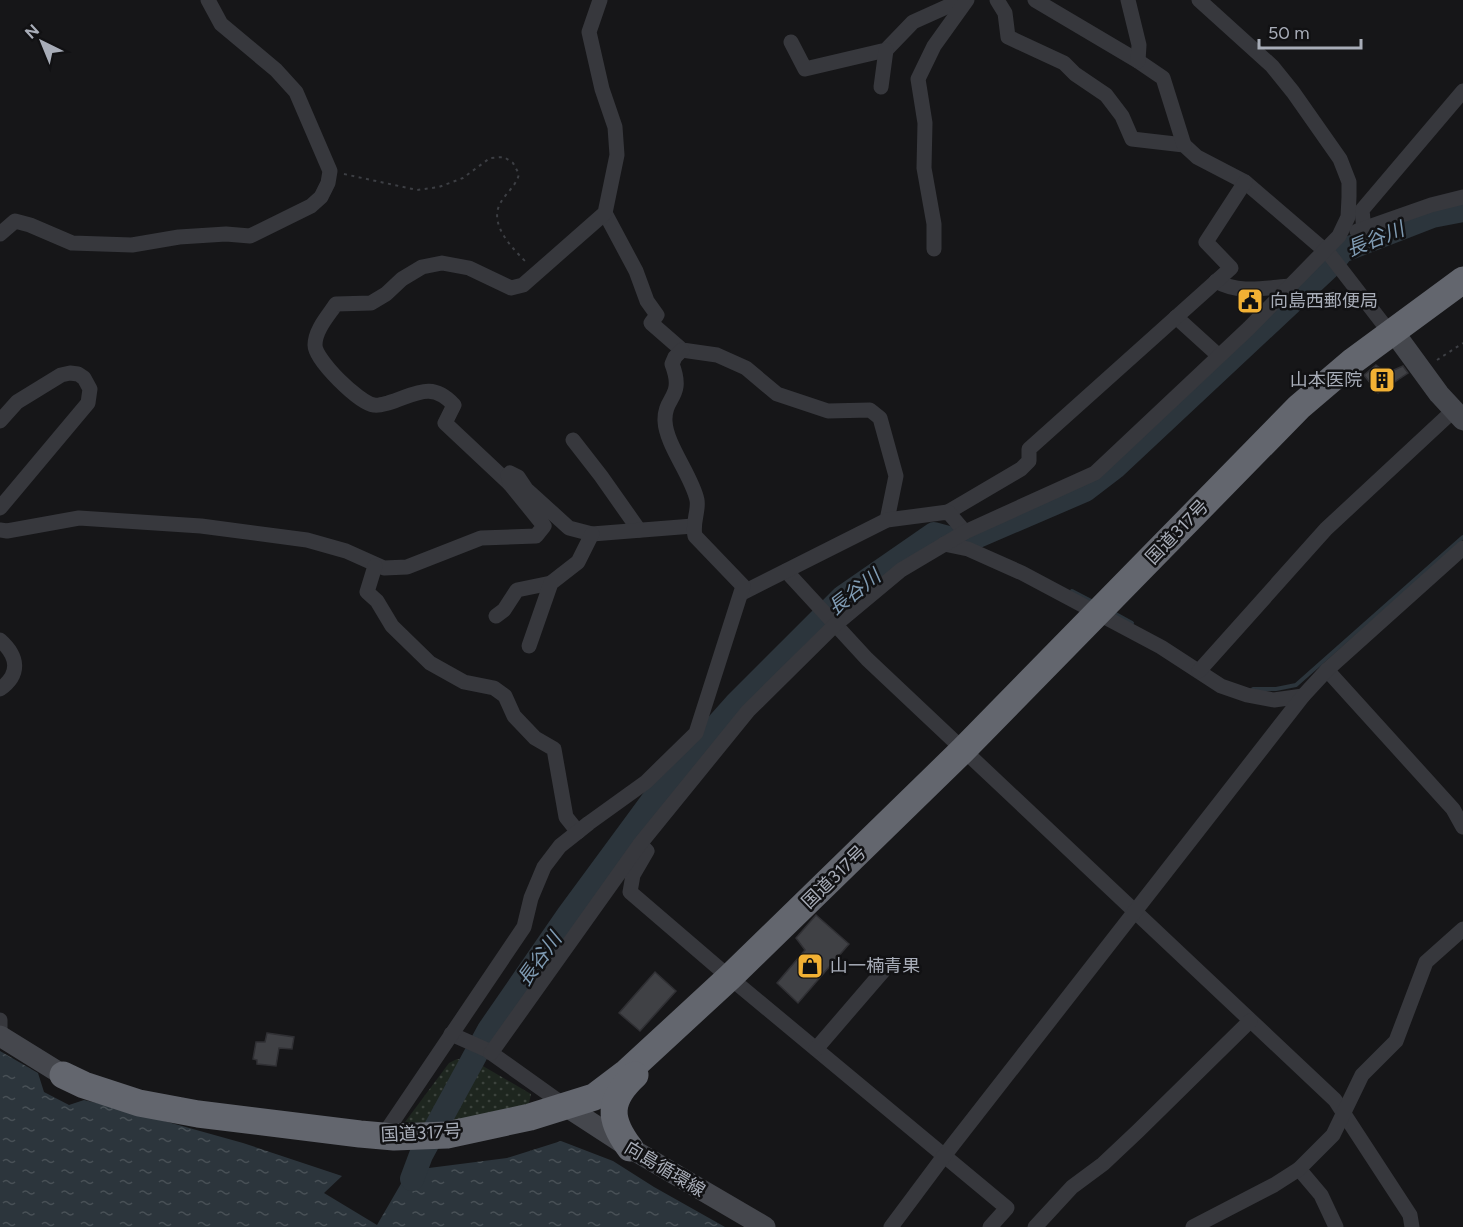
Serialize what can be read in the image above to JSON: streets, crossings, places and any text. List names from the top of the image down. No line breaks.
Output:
{"streets":{"highway":["国道317号"],"main road":["向島循環線"]},"crossings":[["国道317号","向島循環線"]],"water":["長谷川"],"places":{"public building":["向島西郵便局"],"building":["山本医院"],"shop":["山一楠青果"]},"scale_bar":"50 m","north":"top left"}
